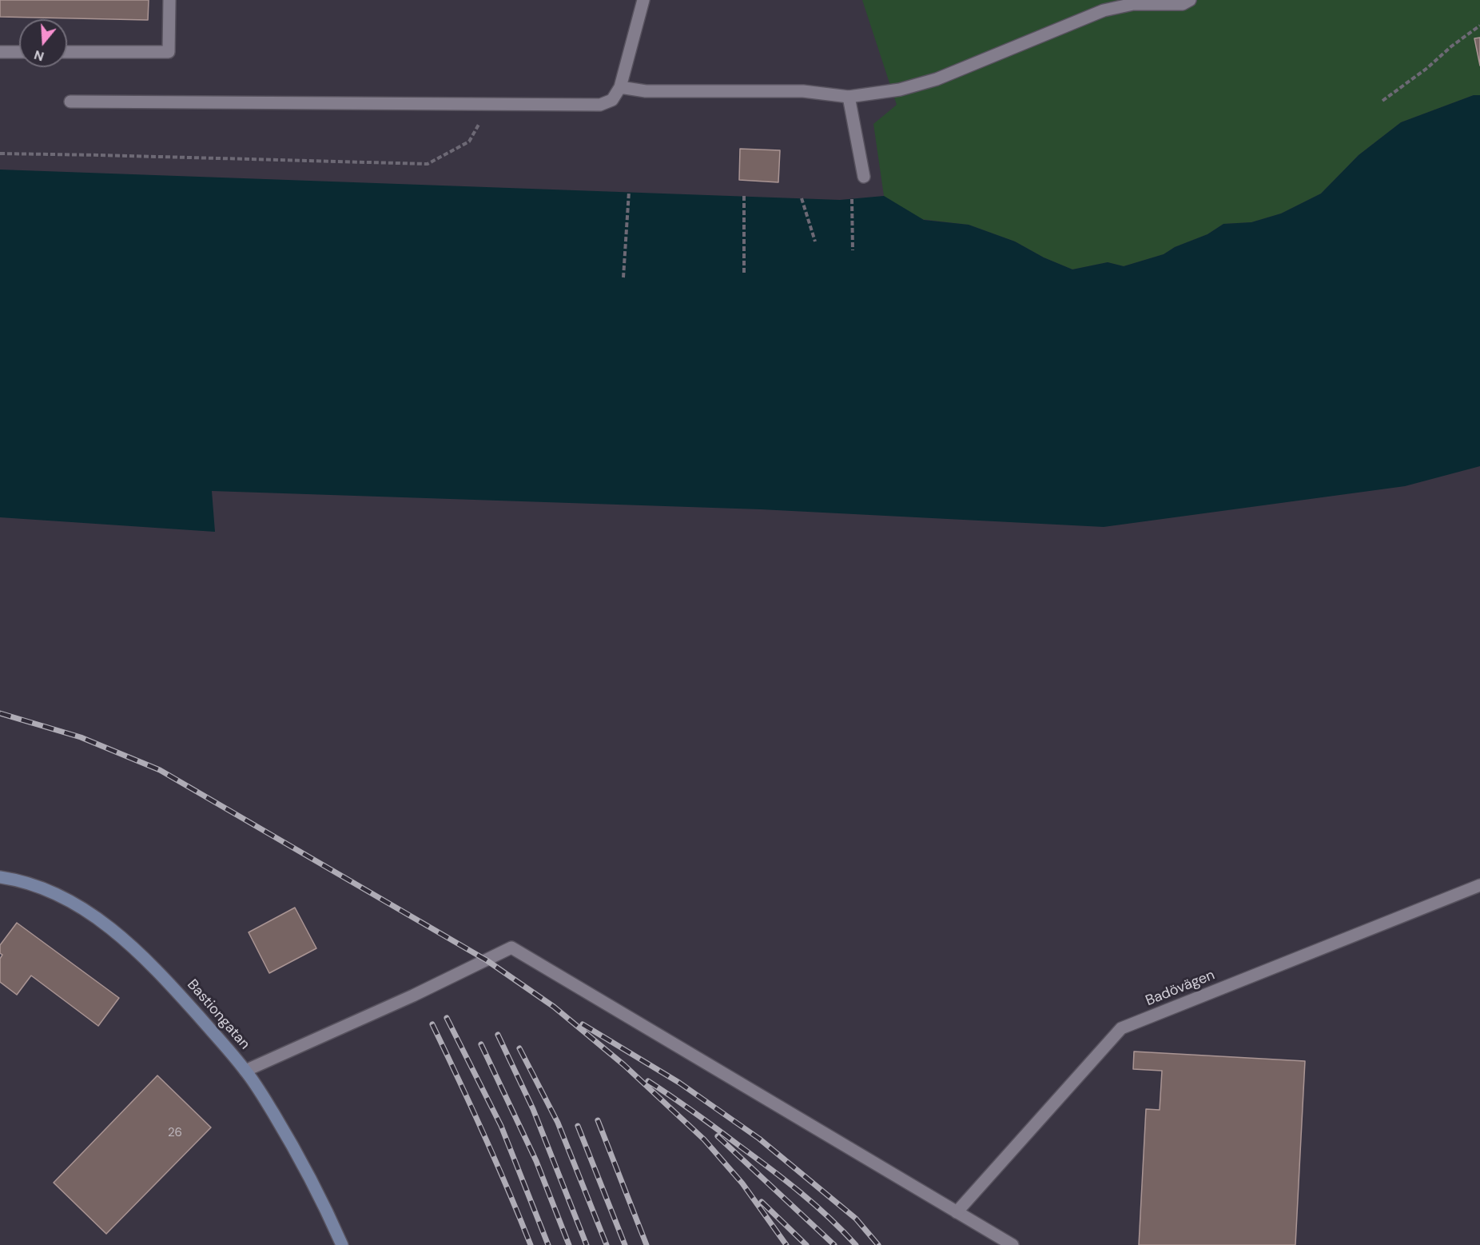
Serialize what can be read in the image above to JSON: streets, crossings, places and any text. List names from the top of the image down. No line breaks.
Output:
{"streets":{"main road":["Bastiongatan"],"street":["Badövägen"]},"house_numbers":["26"],"north":"bottom"}
